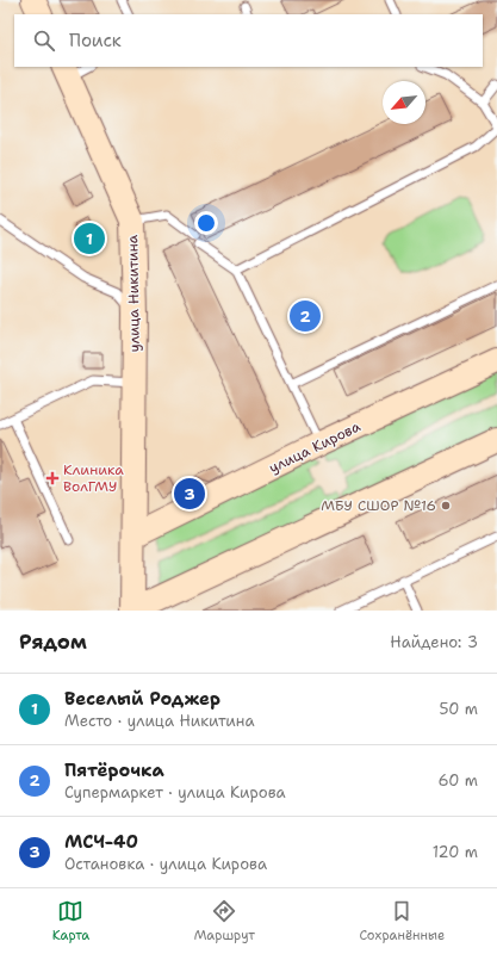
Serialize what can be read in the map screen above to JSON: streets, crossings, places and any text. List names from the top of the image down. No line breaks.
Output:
{"streets":{"main road":["улица Никитина","улица Кирова"]},"crossings":[["улица Никитина","улица Кирова"]],"places":{"health":["Клиника ВолГМУ"],"other":["МБУ СШОР №16"]},"north":"bottom left","page":{"search":"Поиск","pins":["1","2","3"],"heading":["Рядом","Найдено: 3"],"list":[{"mark":"1","name":"Веселый Роджер","note":"Место · улица Никитина","value":"50 m"},{"mark":"2","name":"Пятёрочка","note":"Супермаркет · улица Кирова","value":"60 m"},{"mark":"3","name":"МСЧ-40","note":"Остановка · улица Кирова","value":"120 m"}],"nav":["Карта","Маршрут","Сохранённые"]}}
